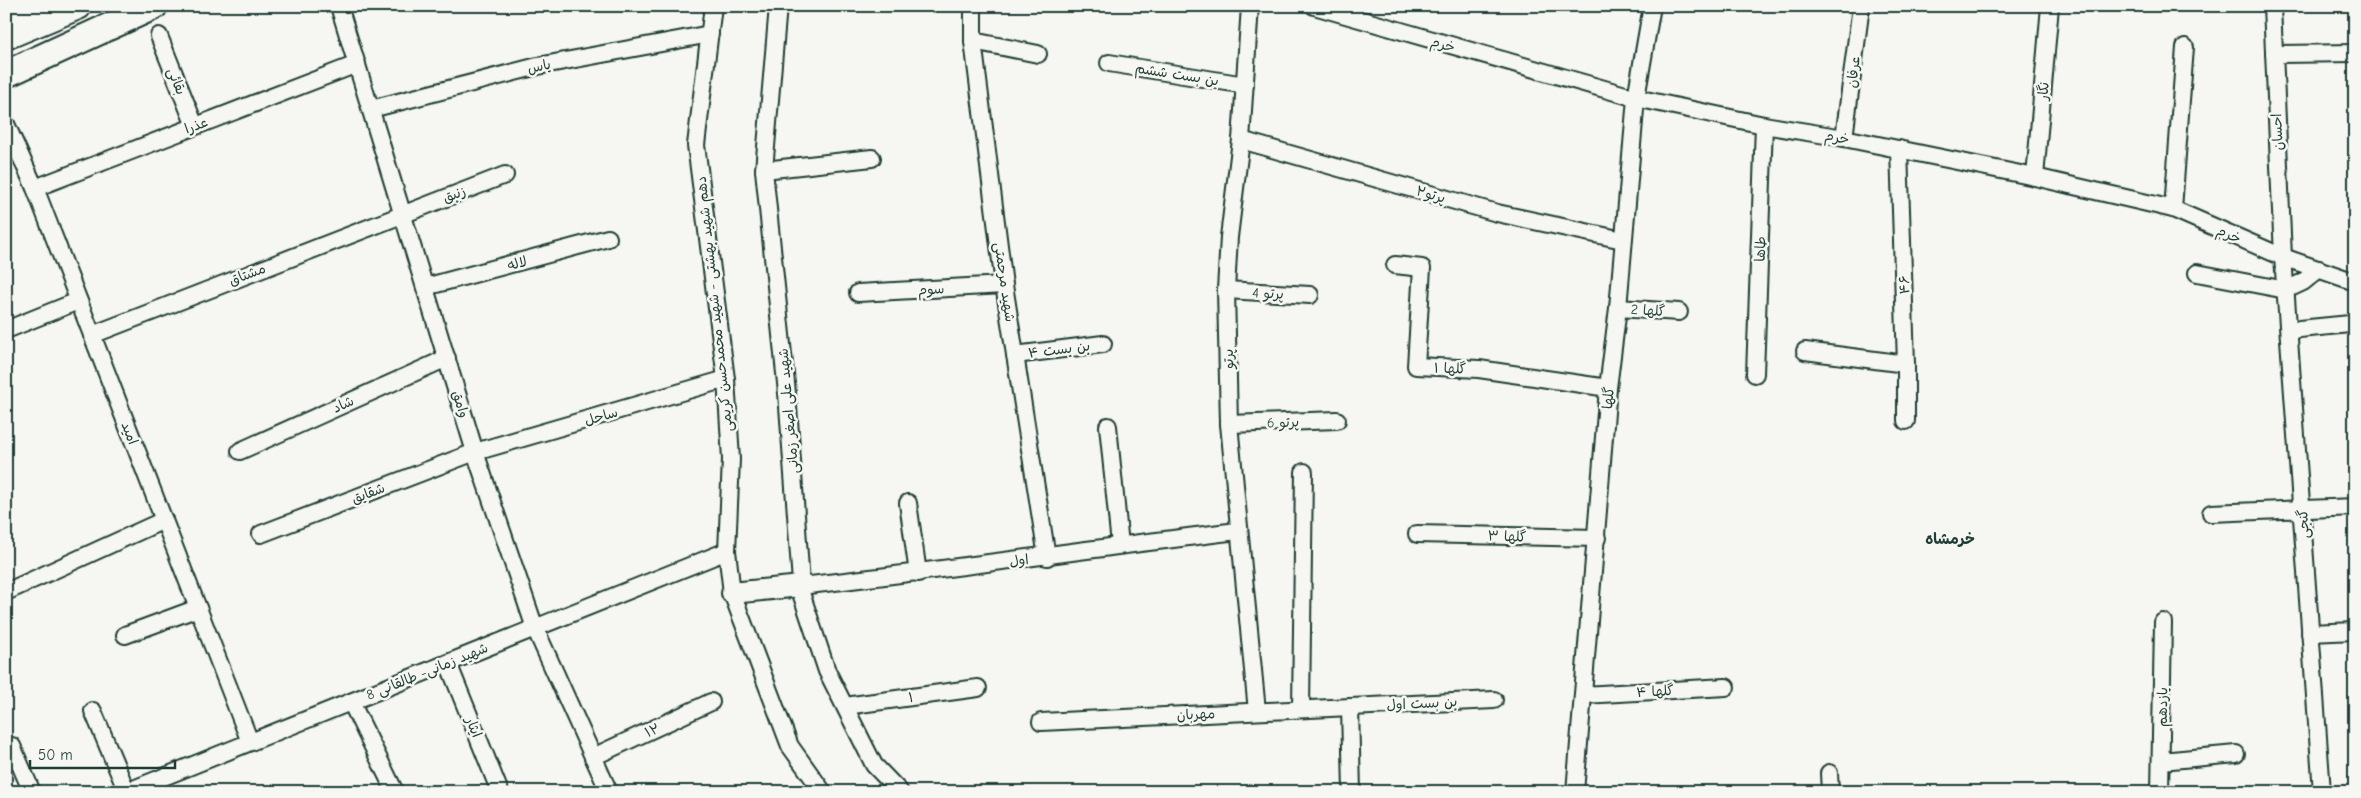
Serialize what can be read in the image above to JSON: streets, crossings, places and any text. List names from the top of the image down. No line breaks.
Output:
{"streets":{"street":["خرم","یاس","عرفان","بن بست ششم","بقائی","نگار","عذرا","احسان","زنبق","پرتو۲","طاها","لاله","مشتاق","شهید مرحمتی","۴۶","سوم","پرتو 4","دهم شهید بهشتی - شهید محمدحسن کریمی","گلها 2","بن بست ۴","پرتو","گلها ۱","گلها","شاد","وامق","شهید علی اصغر زمانی","ساحل","پرتو 6","امید","شقایق","گنجی","گلها ۳","اول","شهید زمانی- طالقانی 8","گلها ۴","۱","بن بست اول","یازدهم","مهربان","ایثار","۱۲"]},"crossings":[["خرم","عرفان"],["خرم","نگار"],["خرم","احسان"],["خرم","طاها"],["خرم","۴۶"],["خرم","گلها"],["خرم","گنجی"],["یاس","دهم شهید بهشتی - شهید محمدحسن کریمی"],["یاس","وامق"],["بن بست ششم","پرتو"],["بقائی","عذرا"],["عذرا","وامق"],["عذرا","امید"],["احسان","گنجی"],["زنبق","مشتاق"],["زنبق","وامق"],["پرتو۲","پرتو"],["پرتو۲","گلها"],["لاله","وامق"],["مشتاق","وامق"],["مشتاق","امید"],["شهید مرحمتی","سوم"],["شهید مرحمتی","بن بست ۴"],["شهید مرحمتی","اول"],["پرتو 4","پرتو"],["دهم شهید بهشتی - شهید محمدحسن کریمی","ساحل"],["دهم شهید بهشتی - شهید محمدحسن کریمی","شهید زمانی- طالقانی 8"],["گلها 2","گلها"],["پرتو","پرتو 6"],["پرتو","اول"],["پرتو","مهربان"],["گلها ۱","گلها"],["گلها","گلها ۳"],["گلها","گلها ۴"],["شاد","وامق"],["وامق","ساحل"],["وامق","شقایق"],["وامق","شهید زمانی- طالقانی 8"],["وامق","۱۲"],["شهید علی اصغر زمانی","اول"],["شهید علی اصغر زمانی","۱"],["ساحل","شقایق"],["امید","شهید زمانی- طالقانی 8"],["شهید زمانی- طالقانی 8","ایثار"],["بن بست اول","مهربان"]],"districts":["خرمشاه"],"scale_bar":"50 m"}
